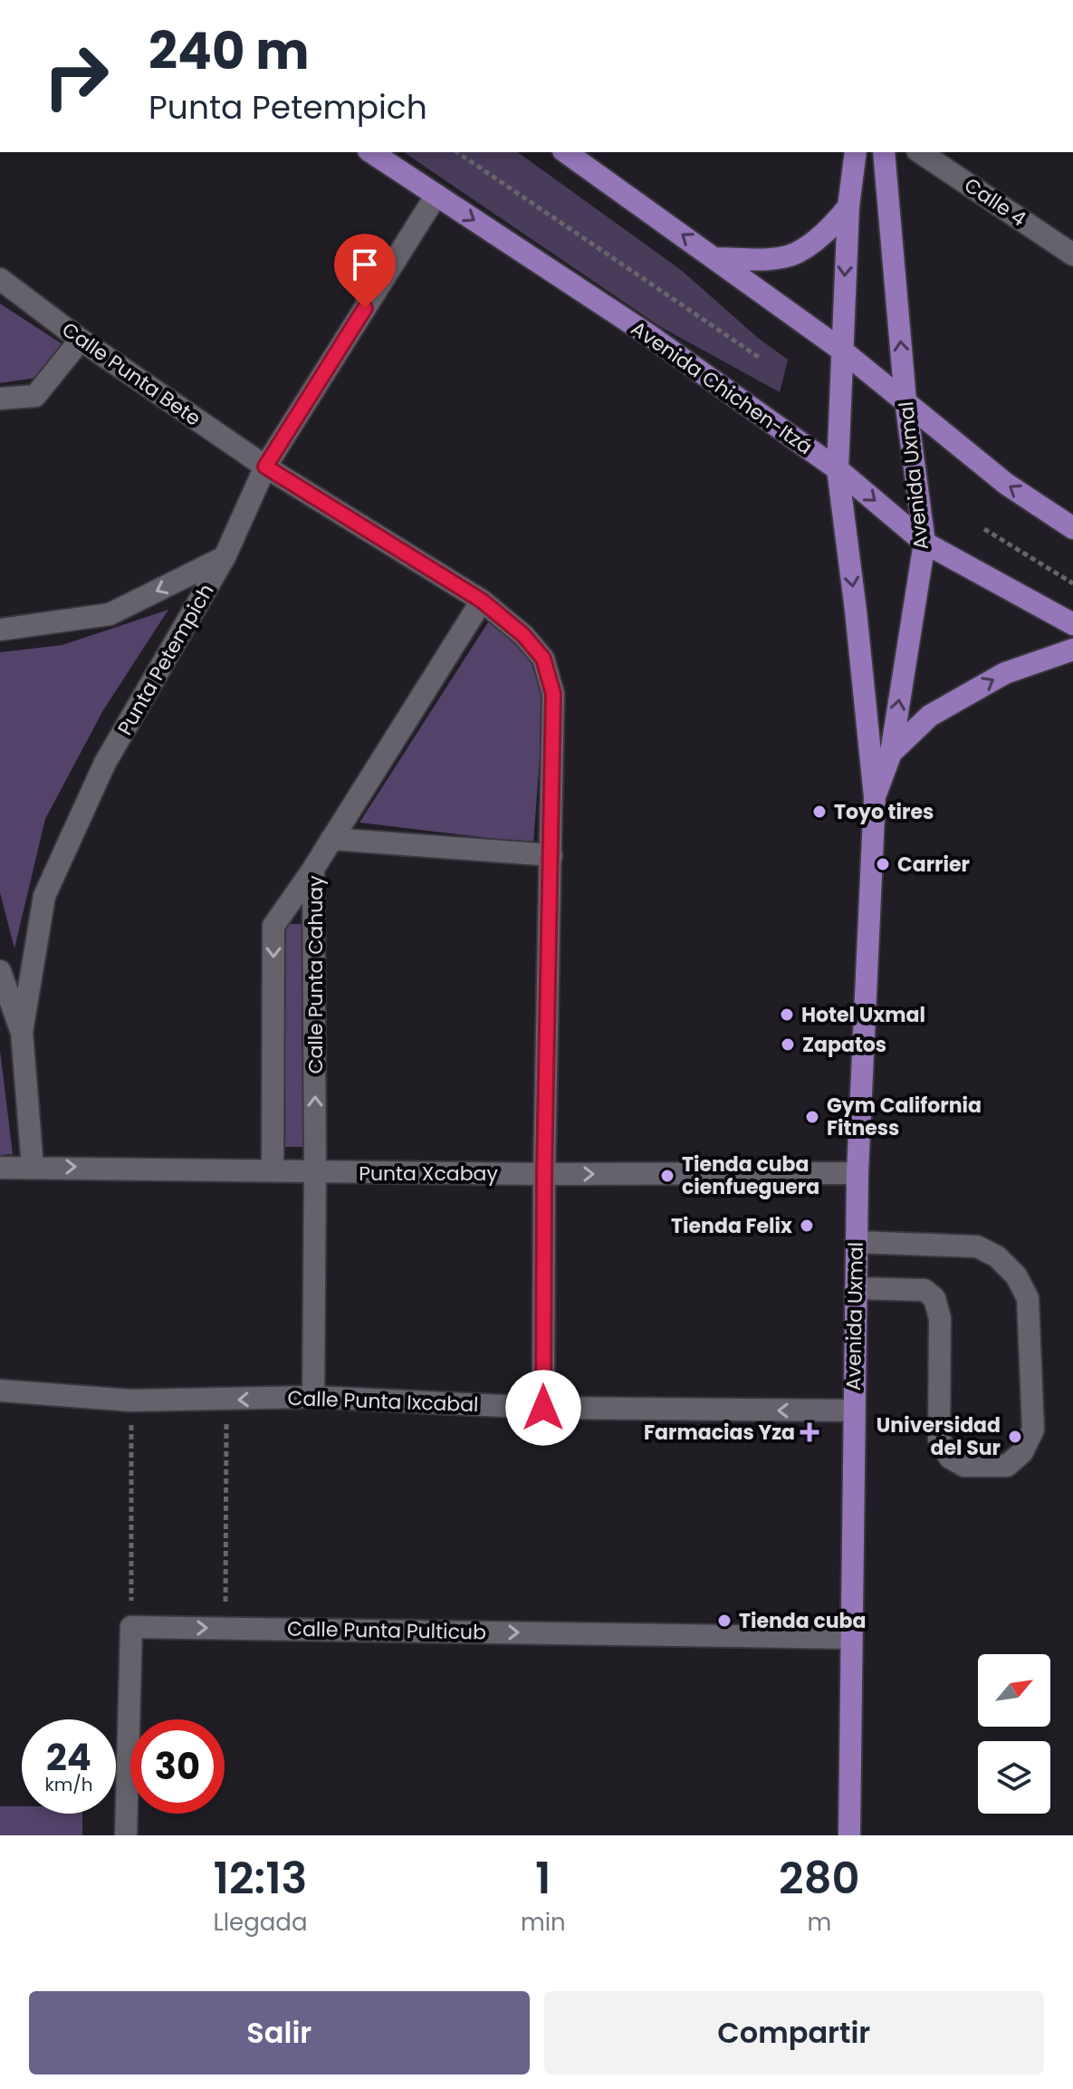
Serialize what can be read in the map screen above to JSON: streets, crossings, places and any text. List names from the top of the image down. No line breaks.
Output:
{"streets":{"main road":["Avenida Chichen-Itzá","Avenida Uxmal"],"street":["Calle 4","Calle Punta Bete","Punta Petempich","Calle Punta Cahuay","Punta Xcabay","Calle Punta Ixcabal","Calle Punta Pulticub"]},"crossings":[["Calle Punta Bete","Punta Petempich"],["Calle Punta Bete","Calle Punta Cahuay"],["Calle Punta Bete","Punta Xcabay"],["Calle Punta Bete","Calle Punta Ixcabal"],["Avenida Chichen-Itzá","Avenida Uxmal"],["Avenida Chichen-Itzá","Punta Petempich"],["Avenida Uxmal","Punta Xcabay"],["Avenida Uxmal","Calle Punta Ixcabal"],["Avenida Uxmal","Calle Punta Pulticub"],["Punta Petempich","Punta Xcabay"],["Calle Punta Cahuay","Punta Xcabay"],["Calle Punta Cahuay","Calle Punta Ixcabal"]],"one_way":["Punta Xcabay","Calle Punta Ixcabal","Calle Punta Pulticub"],"places":{"other":["Toyo tires","Carrier","Hotel Uxmal","Zapatos","Gym California Fitness","Tienda cuba cienfueguera","Tienda Felix","Universidad del Sur","Tienda cuba"],"health":["Farmacias Yza"]},"north":"top right","page":{"turn":["240 m","Punta Petempich"],"speed":"24 km/h","limit":"30","eta":["12:13","Llegada","1","min","280","m"],"buttons":["Salir","Compartir"]}}
